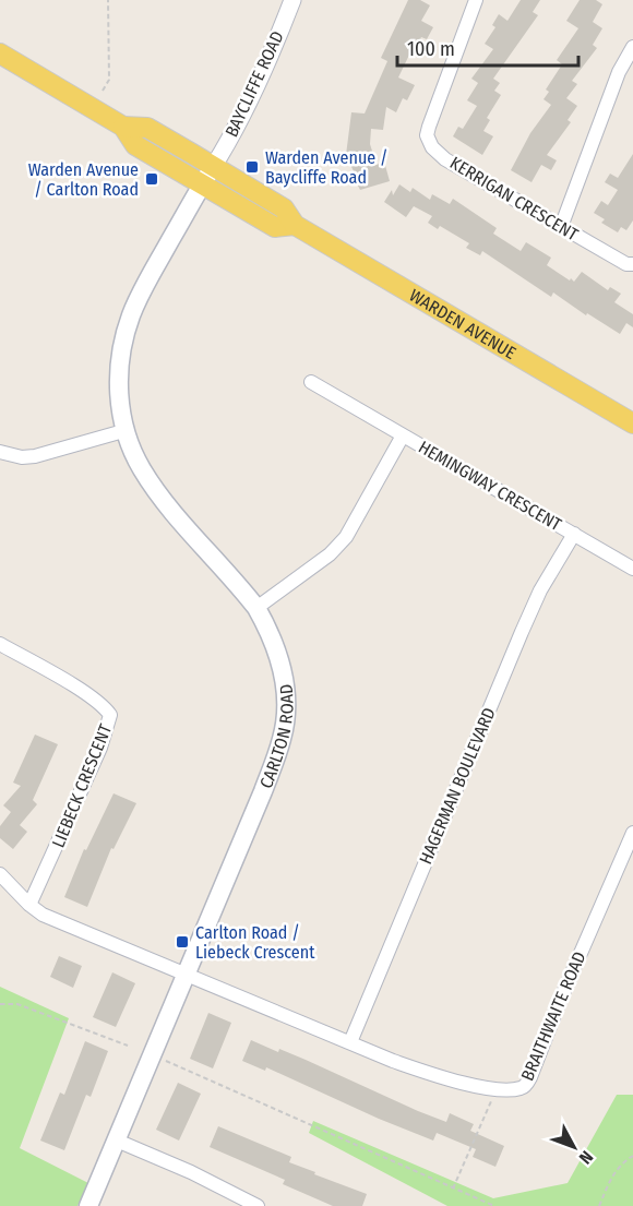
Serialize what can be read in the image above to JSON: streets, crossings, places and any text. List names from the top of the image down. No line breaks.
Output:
{"streets":{"main road":["WARDEN AVENUE","CARLTON ROAD"],"street":["BAYCLIFFE ROAD","KERRIGAN CRESCENT","HEMINGWAY CRESCENT","LIEBECK CRESCENT","HAGERMAN BOULEVARD","BRAITHWAITE ROAD"]},"crossings":[["BAYCLIFFE ROAD","WARDEN AVENUE"],["BAYCLIFFE ROAD","CARLTON ROAD"],["WARDEN AVENUE","CARLTON ROAD"],["HEMINGWAY CRESCENT","CARLTON ROAD"],["HEMINGWAY CRESCENT","HAGERMAN BOULEVARD"],["CARLTON ROAD","BRAITHWAITE ROAD"],["HAGERMAN BOULEVARD","BRAITHWAITE ROAD"]],"places":{"transit":["Warden Avenue / Baycliffe Road","Warden Avenue / Carlton Road","Carlton Road / Liebeck Crescent"]},"scale_bar":"100 m","north":"bottom right"}
